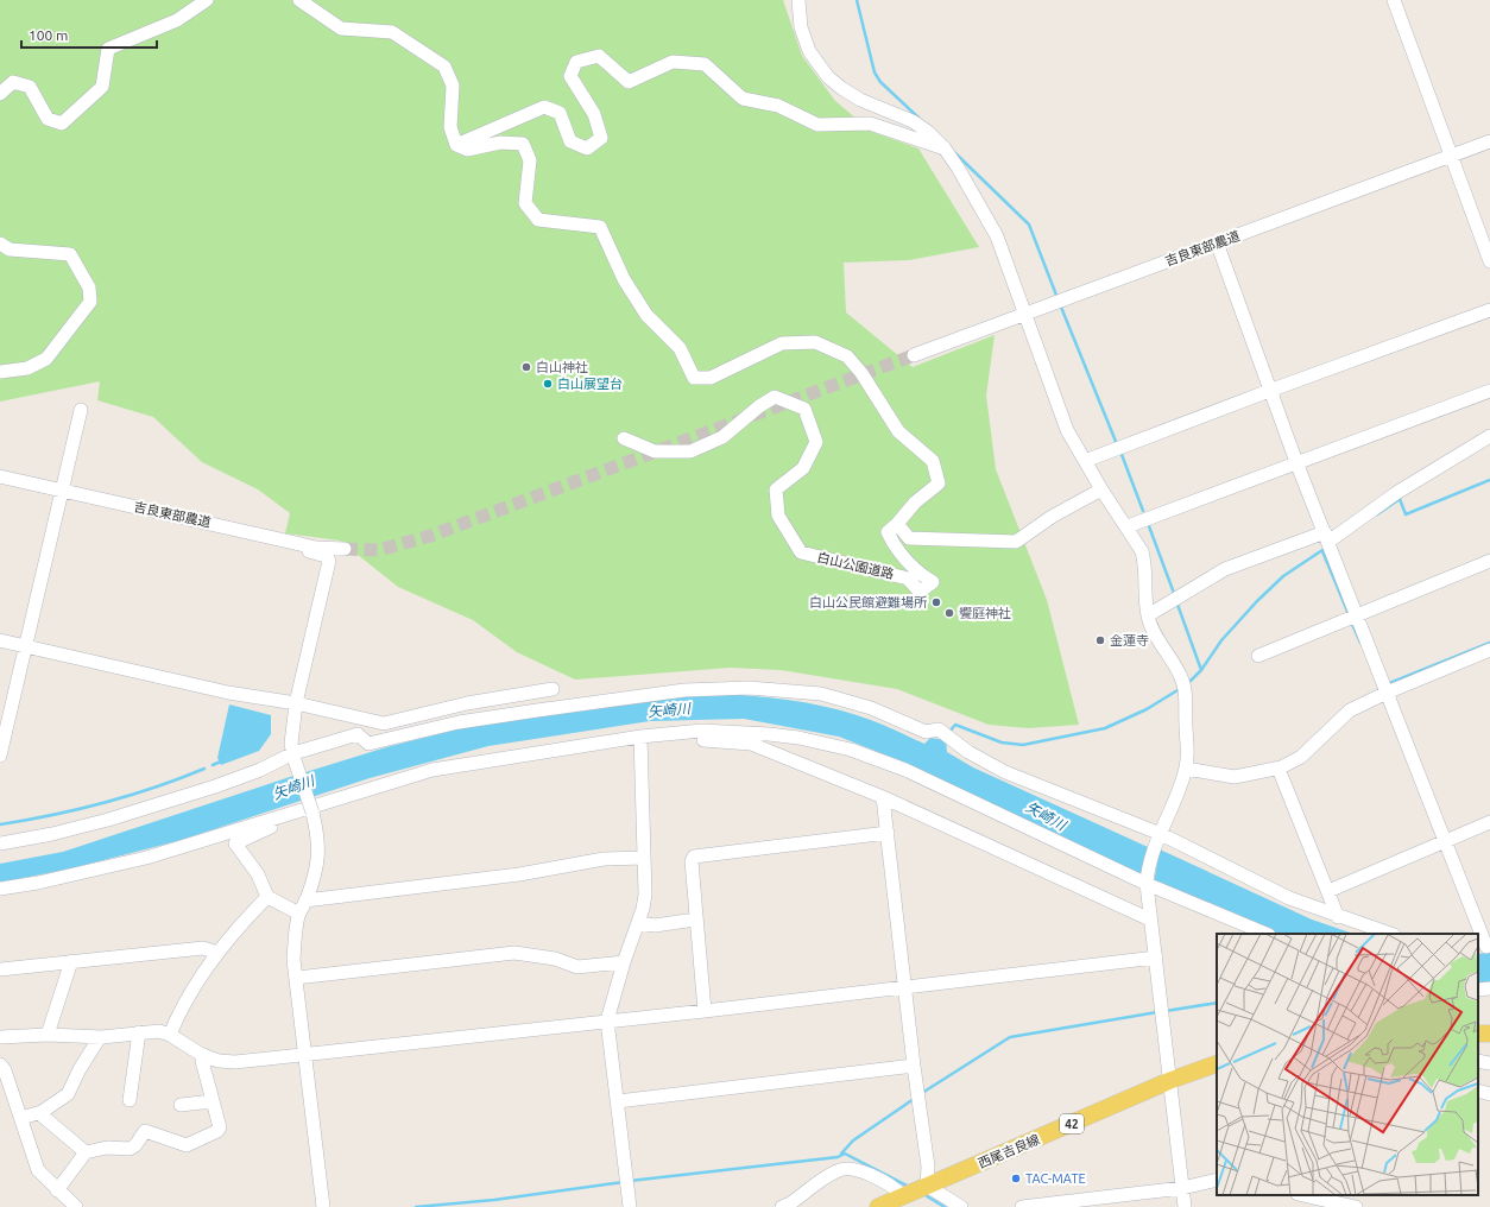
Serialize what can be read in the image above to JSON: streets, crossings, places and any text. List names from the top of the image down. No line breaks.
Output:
{"streets":{"main road":["42","西尾吉良線"],"street":["吉良東部農道","白山公園道路"]},"water":["矢崎川"],"places":["白山神社","白山展望台","白山公民館避難場所","饗庭神社","金蓮寺","TAC-MATE"],"scale_bar":"100 m"}
